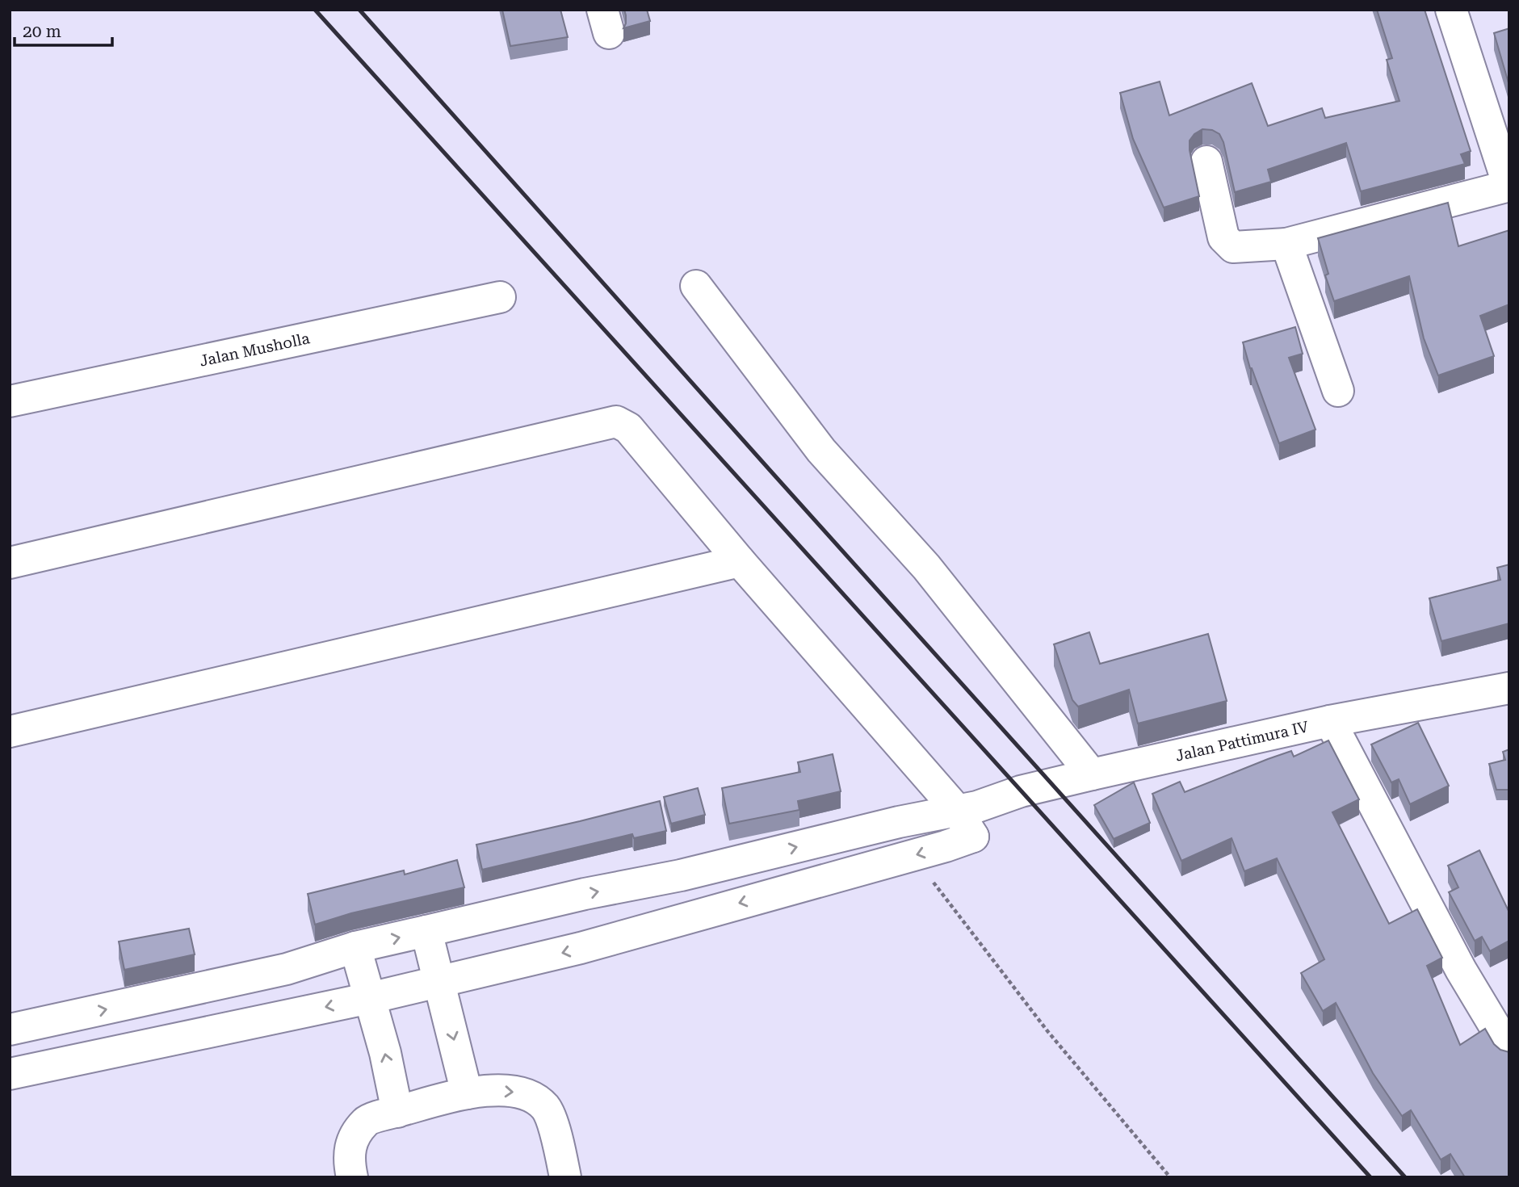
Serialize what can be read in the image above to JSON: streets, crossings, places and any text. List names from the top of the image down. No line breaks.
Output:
{"streets":{"street":["Jalan Musholla","Jalan Pattimura IV"]},"scale_bar":"20 m"}
